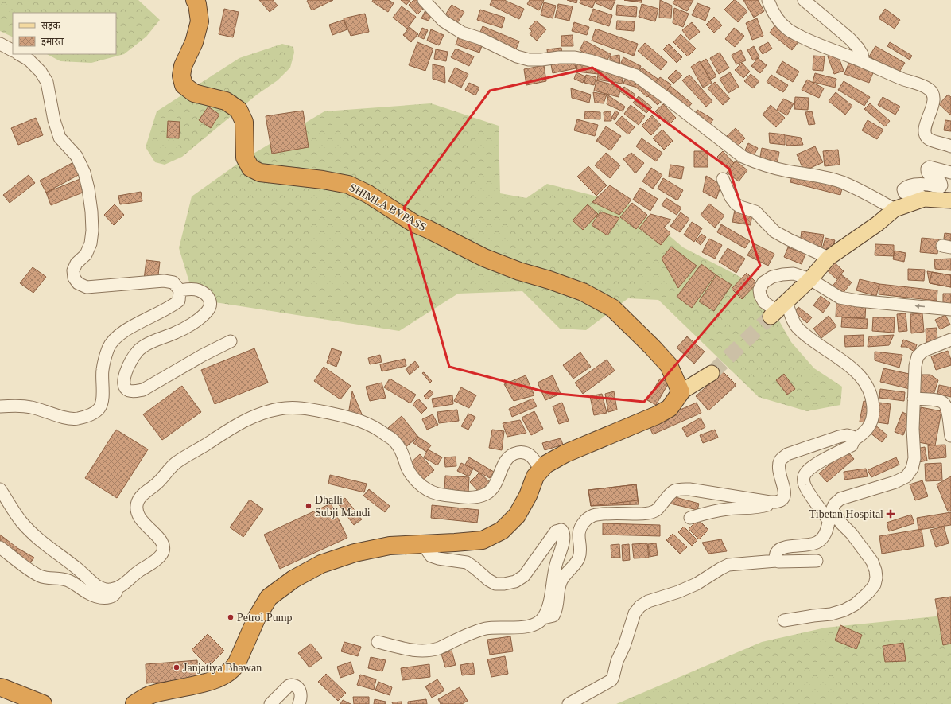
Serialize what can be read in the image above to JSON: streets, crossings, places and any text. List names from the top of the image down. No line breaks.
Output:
{"streets":{"highway":["SHIMLA BYPASS"]},"places":{"other":["Dhalli Subji Mandi","Petrol Pump","Janjatiya Bhawan"],"health":["Tibetan Hospital"]},"legend":["सड़क","इमारत"]}
